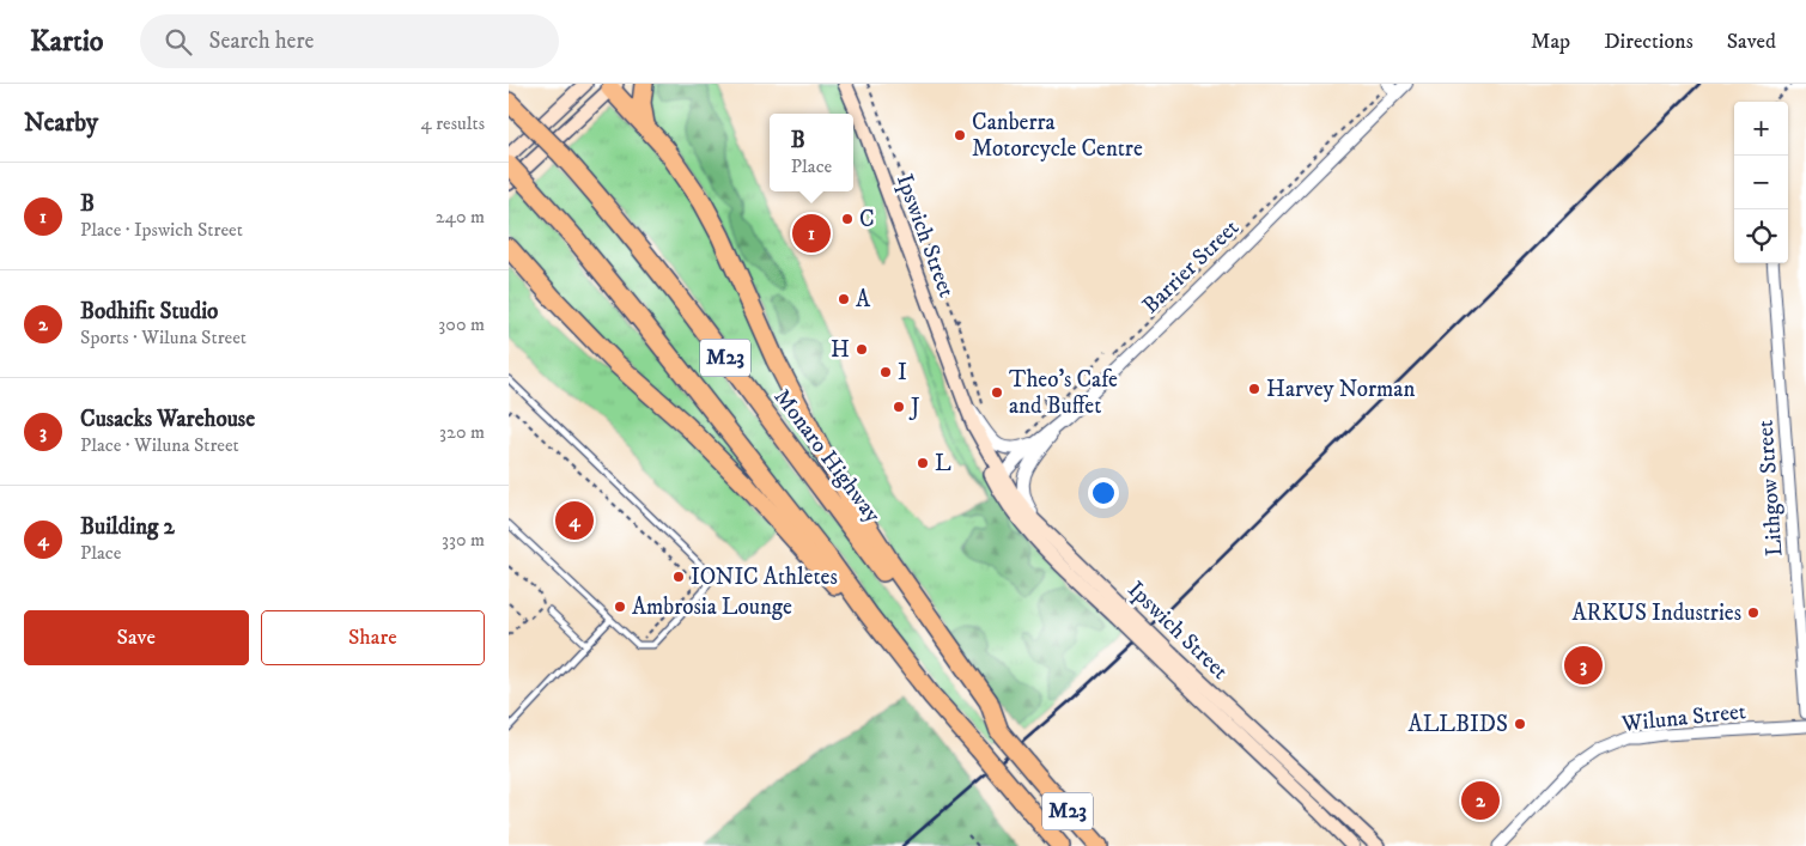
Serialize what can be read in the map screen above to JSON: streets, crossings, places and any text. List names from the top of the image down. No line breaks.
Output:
{"streets":{"highway":["M23","Monaro Highway"],"main road":["Ipswich Street"],"street":["Barrier Street","Lithgow Street","Wiluna Street"]},"crossings":[["Ipswich Street","Barrier Street"]],"places":["Canberra Motorcycle Centre","C","A","H","I","Harvey Norman","Theo's Cafe and Buffet","J","L","IONIC Athletes","Ambrosia Lounge","ARKUS Industries","ALLBIDS"],"page":{"header":"Kartio","search":"Search here","nav":["Map","Directions","Saved"],"heading":["Nearby","4 results"],"map_buttons":["+","−"],"popup":["B","Place"],"list":[{"mark":"1","name":"B","note":"Place · Ipswich Street","value":"240 m"},{"mark":"2","name":"Bodhifit Studio","note":"Sports · Wiluna Street","value":"300 m"},{"mark":"3","name":"Cusacks Warehouse","note":"Place · Wiluna Street","value":"320 m"},{"mark":"4","name":"Building 2","note":"Place","value":"330 m"}],"pins":["1","4","3","2"],"buttons":["Save","Share"]}}
